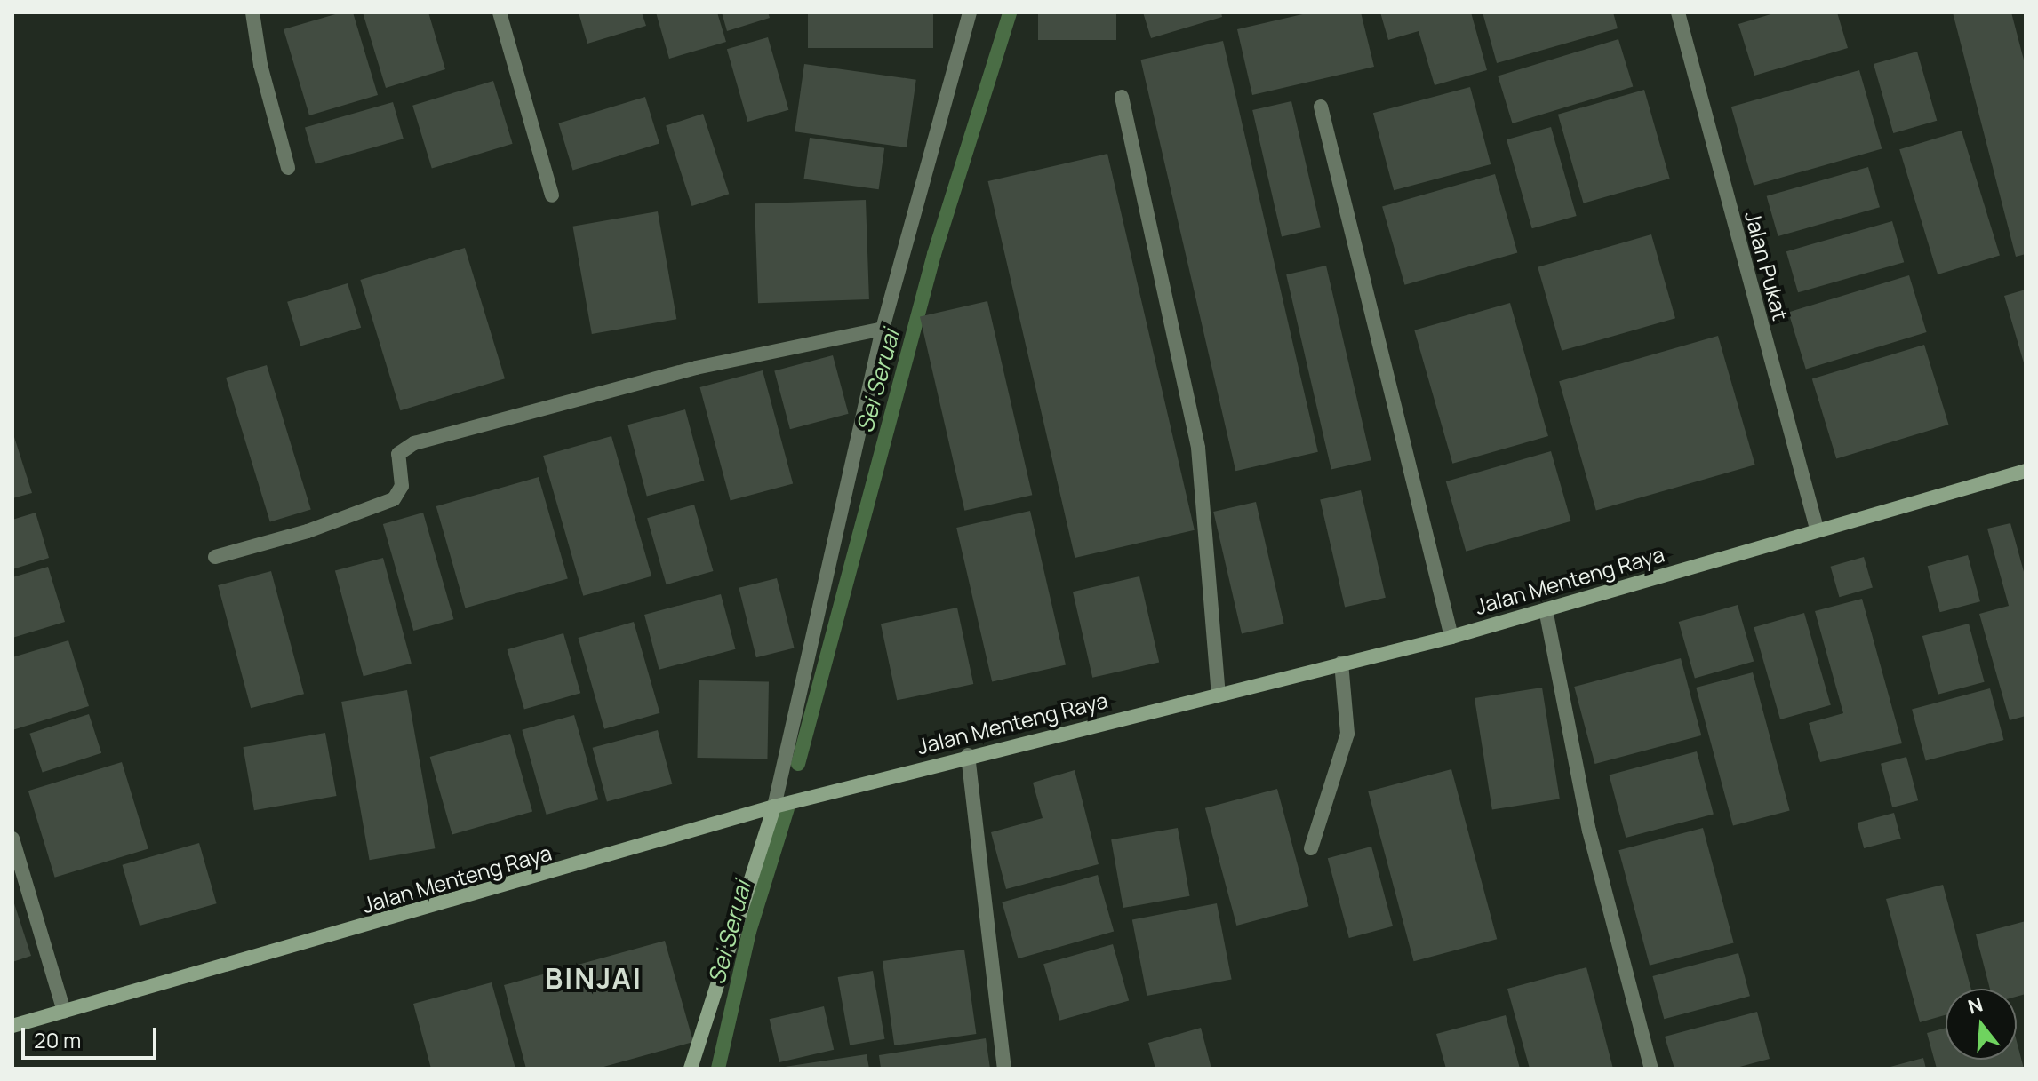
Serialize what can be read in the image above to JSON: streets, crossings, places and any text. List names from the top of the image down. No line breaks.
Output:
{"streets":{"street":["Jalan Pukat","Jalan Menteng Raya"]},"crossings":[["Jalan Pukat","Jalan Menteng Raya"]],"districts":["BINJAI"],"water":["Sei Seruai"],"scale_bar":"20 m","north":"top"}
